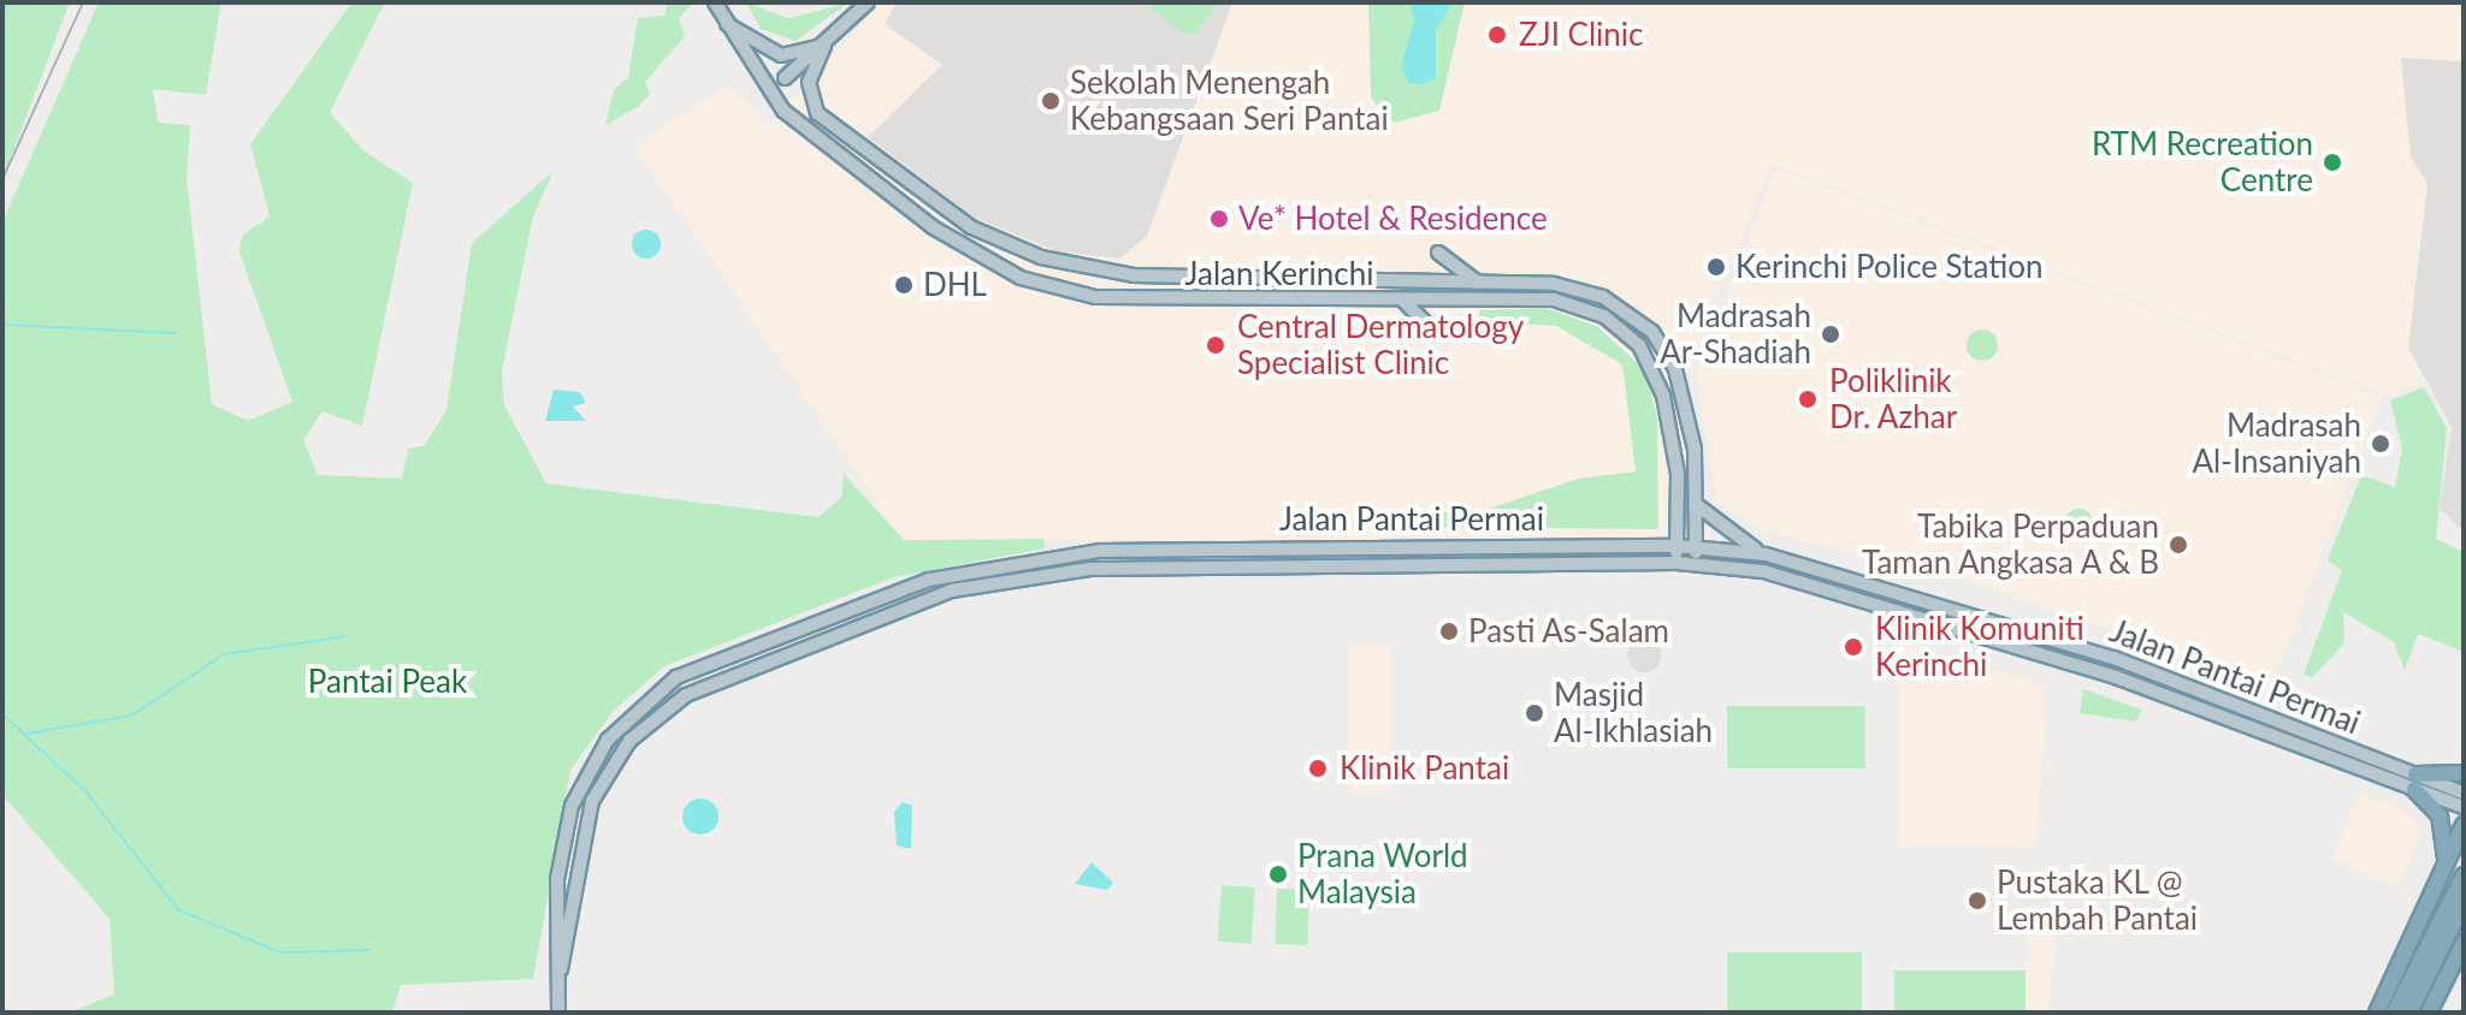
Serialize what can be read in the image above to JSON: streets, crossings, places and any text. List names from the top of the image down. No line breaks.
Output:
{"streets":{"main road":["Jalan Kerinchi","Jalan Pantai Permai"]},"crossings":[["Jalan Kerinchi","Jalan Pantai Permai"]],"parks":["Pantai Peak"],"places":["ZJI Clinic","Sekolah Menengah Kebangsaan Seri Pantai","RTM Recreation Centre","Ve* Hotel & Residence","Kerinchi Police Station","DHL","Madrasah Ar-Shadiah","Central Dermatology Specialist Clinic","Poliklinik Dr. Azhar","Madrasah Al-Insaniyah","Tabika Perpaduan Taman Angkasa A & B","Pasti As-Salam","Klinik Komuniti Kerinchi","Masjid Al-Ikhlasiah","Klinik Pantai","Prana World Malaysia","Pustaka KL @ Lembah Pantai"]}
